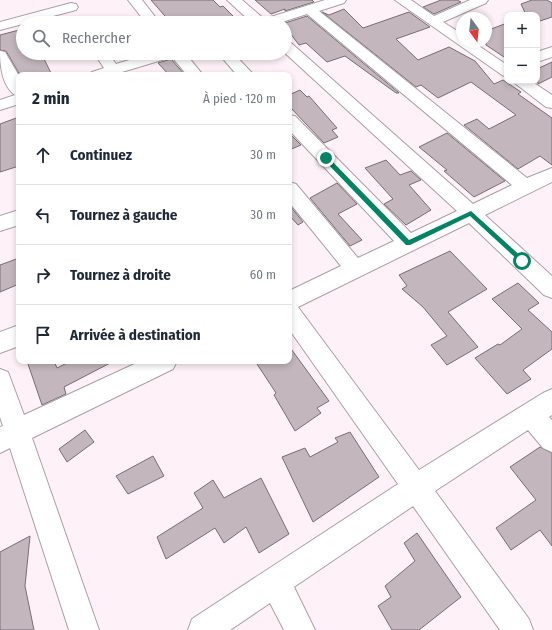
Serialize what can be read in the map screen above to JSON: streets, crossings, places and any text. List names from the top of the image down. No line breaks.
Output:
{"north":"bottom","page":{"map_buttons":["+","−"],"search":"Rechercher","heading":["2 min","À pied · 120 m"],"list":[["Continuez","30 m"],["Tournez à gauche","30 m"],["Tournez à droite","60 m"],"Arrivée à destination"]}}
